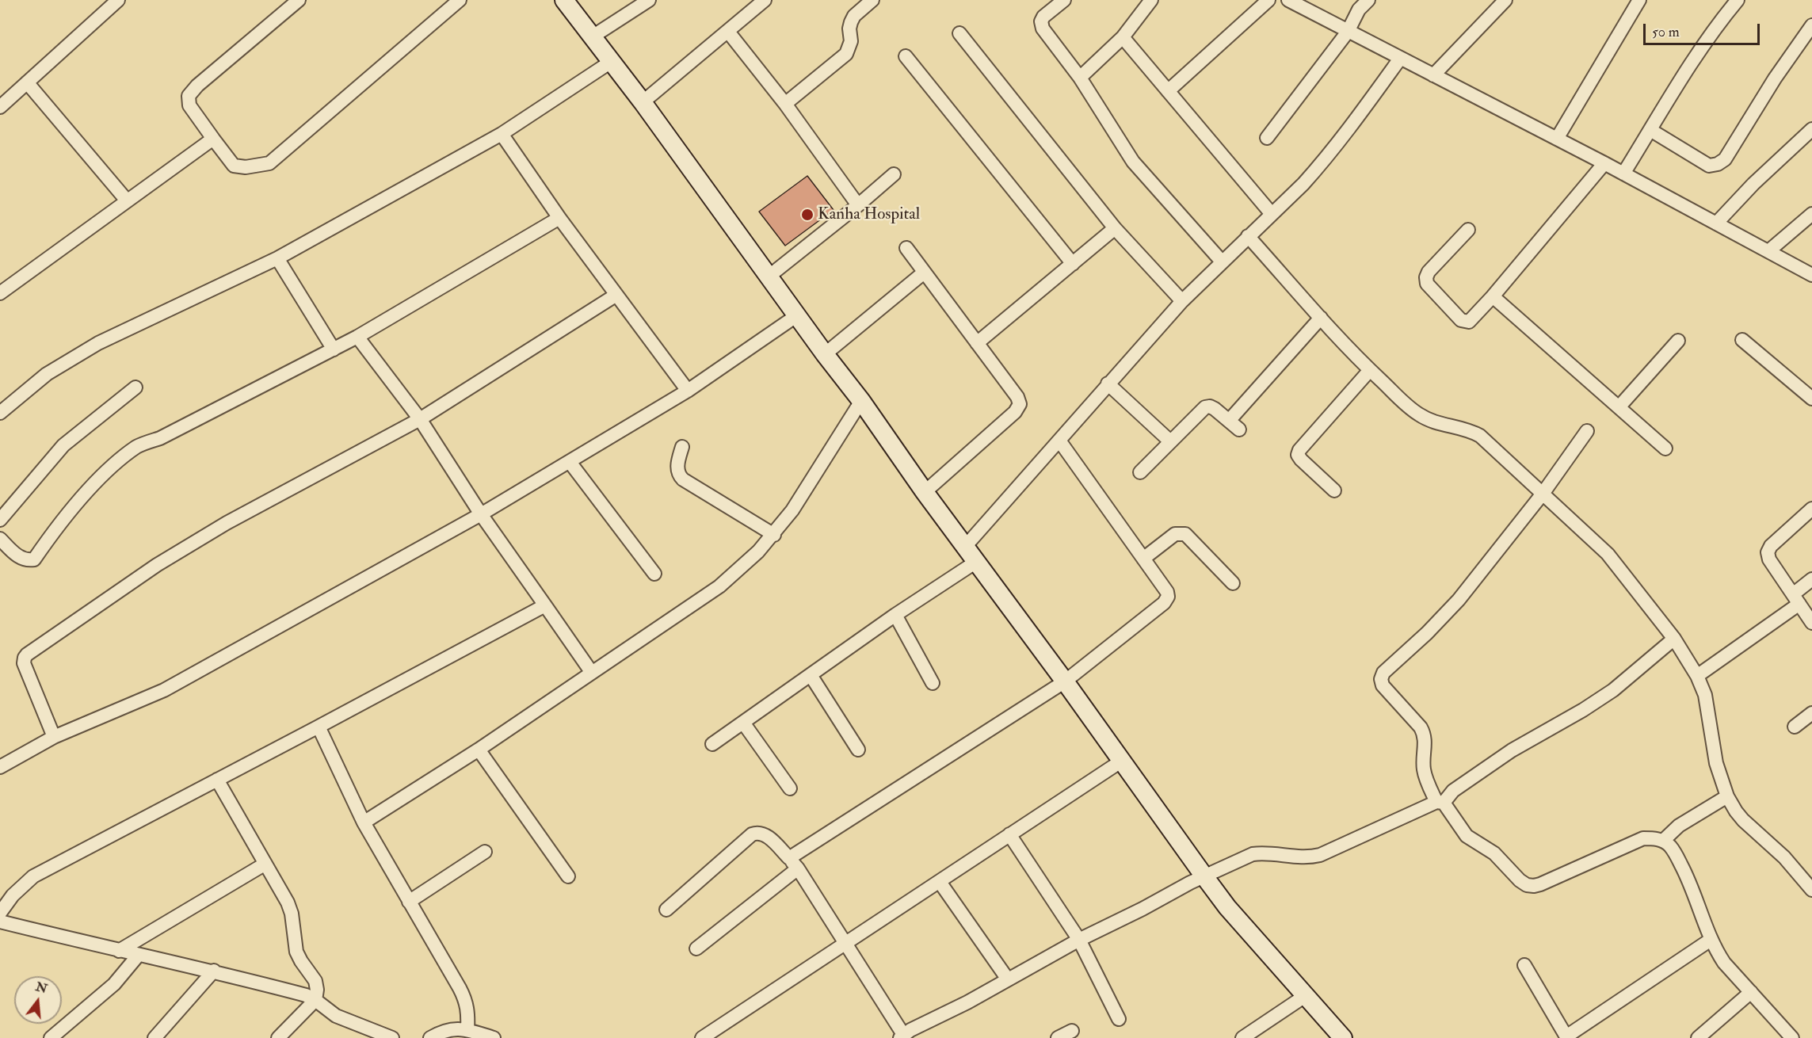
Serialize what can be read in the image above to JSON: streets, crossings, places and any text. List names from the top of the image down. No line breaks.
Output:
{"places":["Kanha Hospital"],"scale_bar":"50 m","north":"top"}
